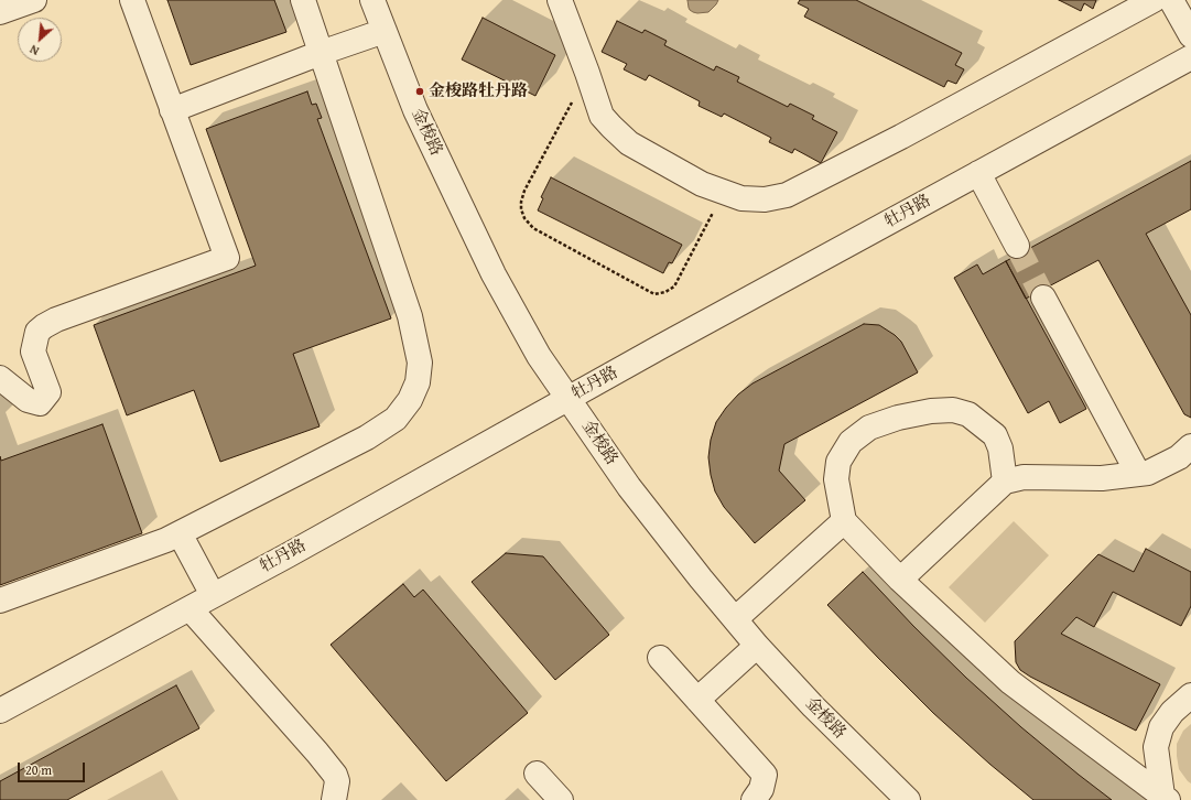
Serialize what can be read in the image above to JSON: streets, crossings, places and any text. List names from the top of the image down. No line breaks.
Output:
{"streets":{"street":["金梭路","牡丹路"]},"crossings":[["金梭路","牡丹路"]],"places":["金梭路牡丹路"],"scale_bar":"20 m","north":"bottom left"}
